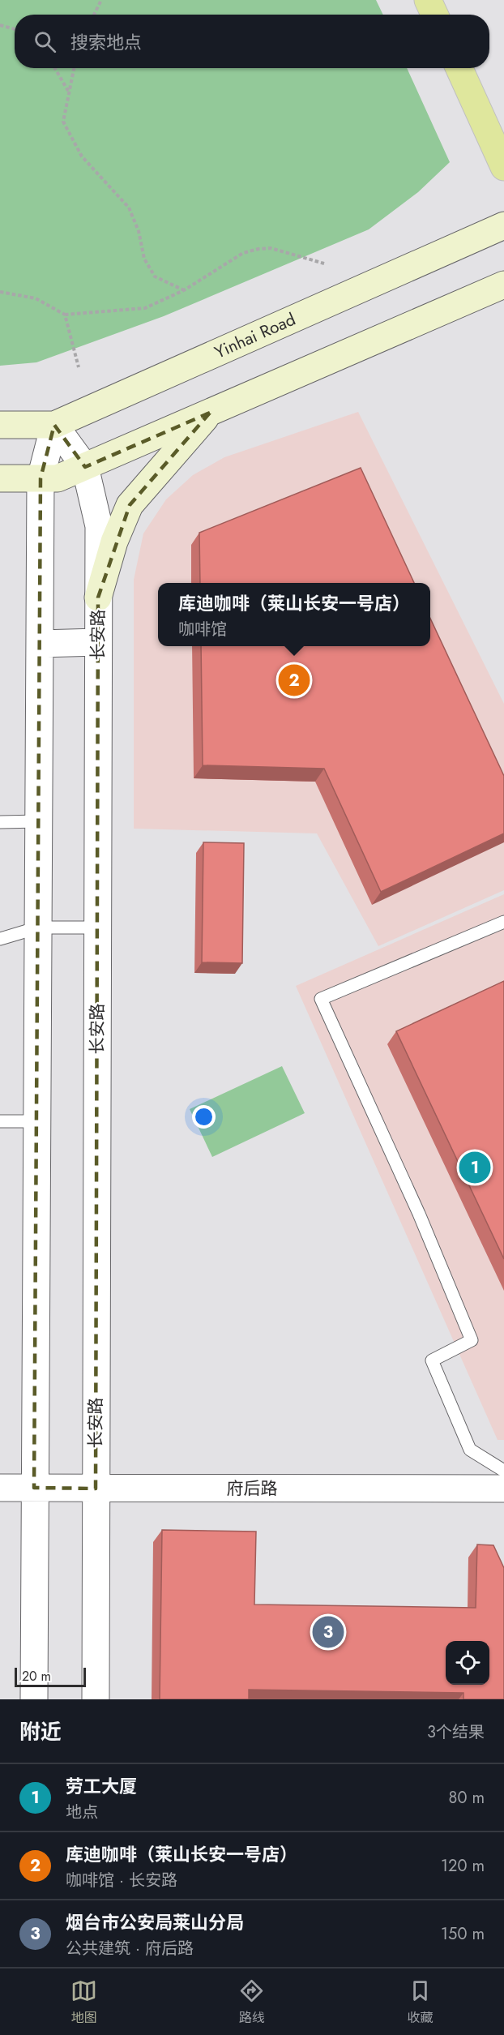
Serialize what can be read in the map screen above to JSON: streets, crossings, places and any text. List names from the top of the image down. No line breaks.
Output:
{"streets":{"main road":["Yinhai Road"],"street":["长安路","府后路"]},"crossings":[["Yinhai Road","长安路"],["长安路","府后路"]],"scale_bar":"20 m","page":{"search":"搜索地点","popup":["库迪咖啡（莱山长安一号店）","咖啡馆"],"pins":["2","1","3"],"scale":"20 m","heading":["附近","3个结果"],"list":[{"mark":"1","name":"劳工大厦","note":"地点","value":"80 m"},{"mark":"2","name":"库迪咖啡（莱山长安一号店）","note":"咖啡馆 · 长安路","value":"120 m"},{"mark":"3","name":"烟台市公安局莱山分局","note":"公共建筑 · 府后路","value":"150 m"}],"nav":["地图","路线","收藏"]}}
